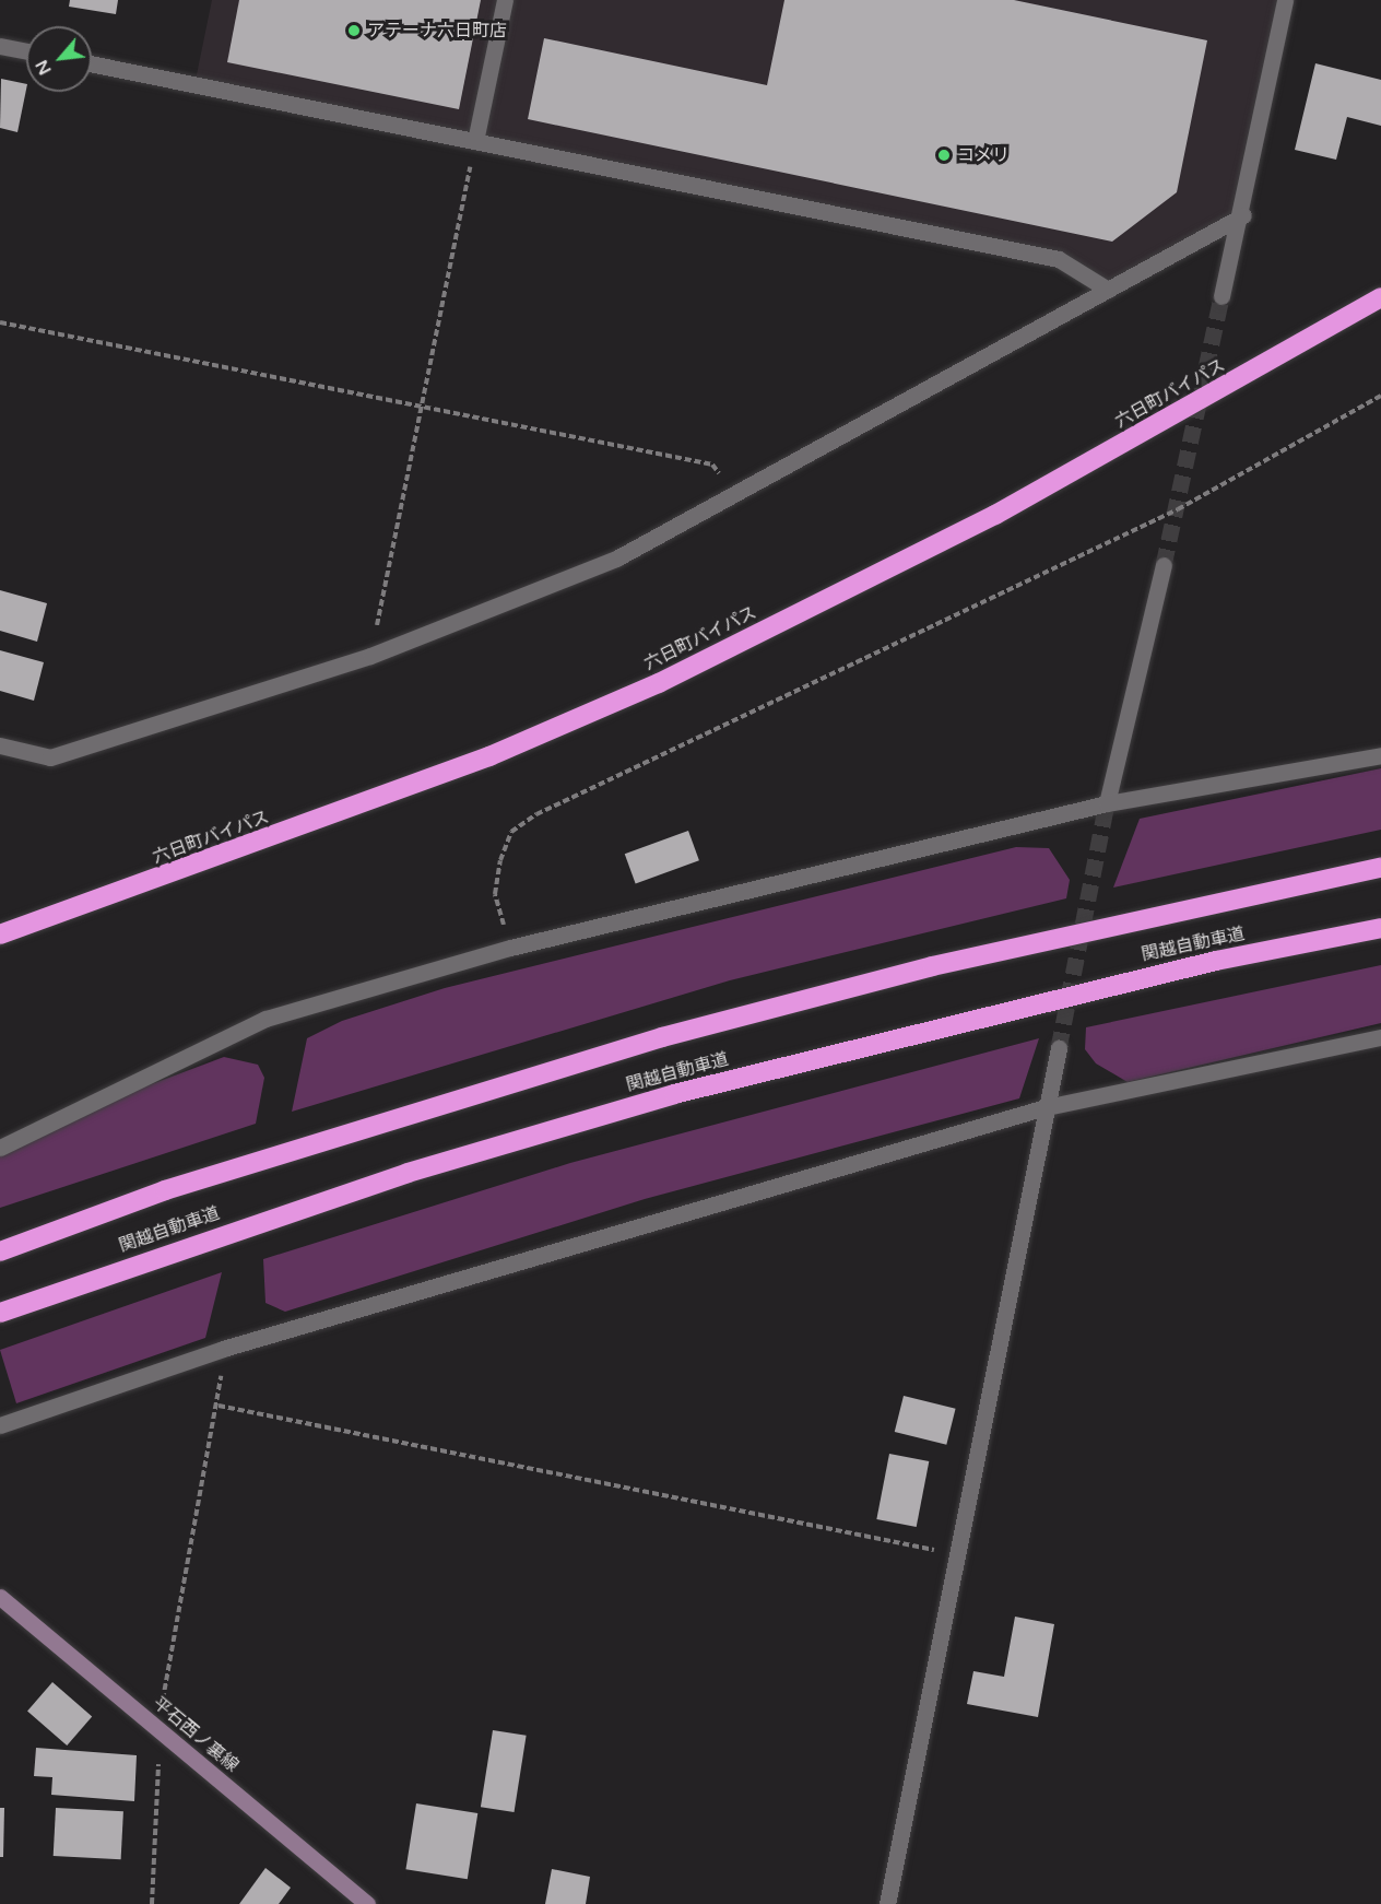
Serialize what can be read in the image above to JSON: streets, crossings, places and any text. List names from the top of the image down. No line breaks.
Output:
{"streets":{"highway":["六日町バイパス","関越自動車道"],"main road":["平石西ノ裏線"]},"places":["アテーナ六日町店","コメリ"],"north":"bottom left"}
